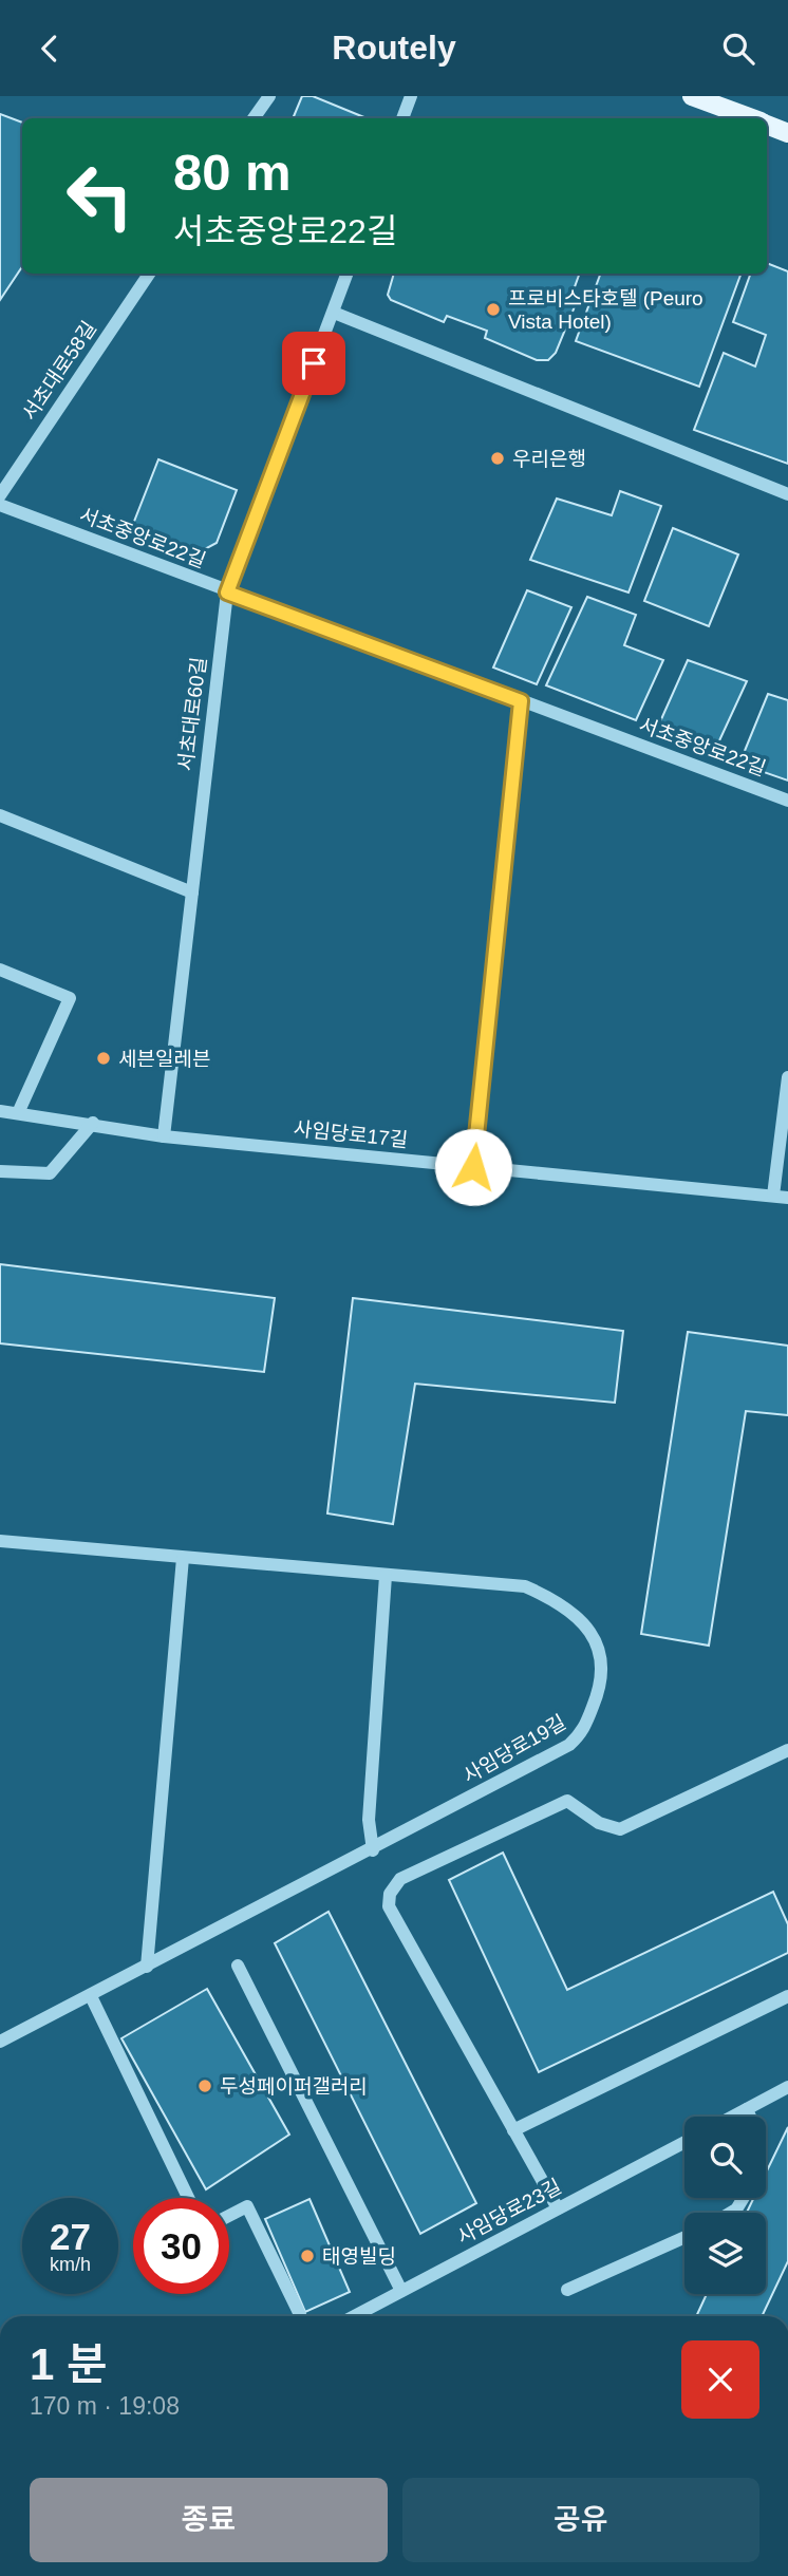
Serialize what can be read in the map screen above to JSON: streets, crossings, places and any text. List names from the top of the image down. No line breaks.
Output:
{"streets":{"street":["서초대로58길","서초중앙로22길","서초대로60길","사임당로17길","사임당로19길","사임당로23길"]},"crossings":[["서초중앙로22길","서초대로60길"],["서초대로60길","사임당로17길"]],"places":["프로비스타호텔 (Peuro Vista Hotel)","우리은행","세븐일레븐","두성페이퍼갤러리","태영빌딩"],"page":{"header":"Routely","turn":["80 m","서초중앙로22길"],"speed":"27 km/h","limit":"30","heading":["1 분","170 m · 19:08"],"buttons":["종료","공유"]}}
